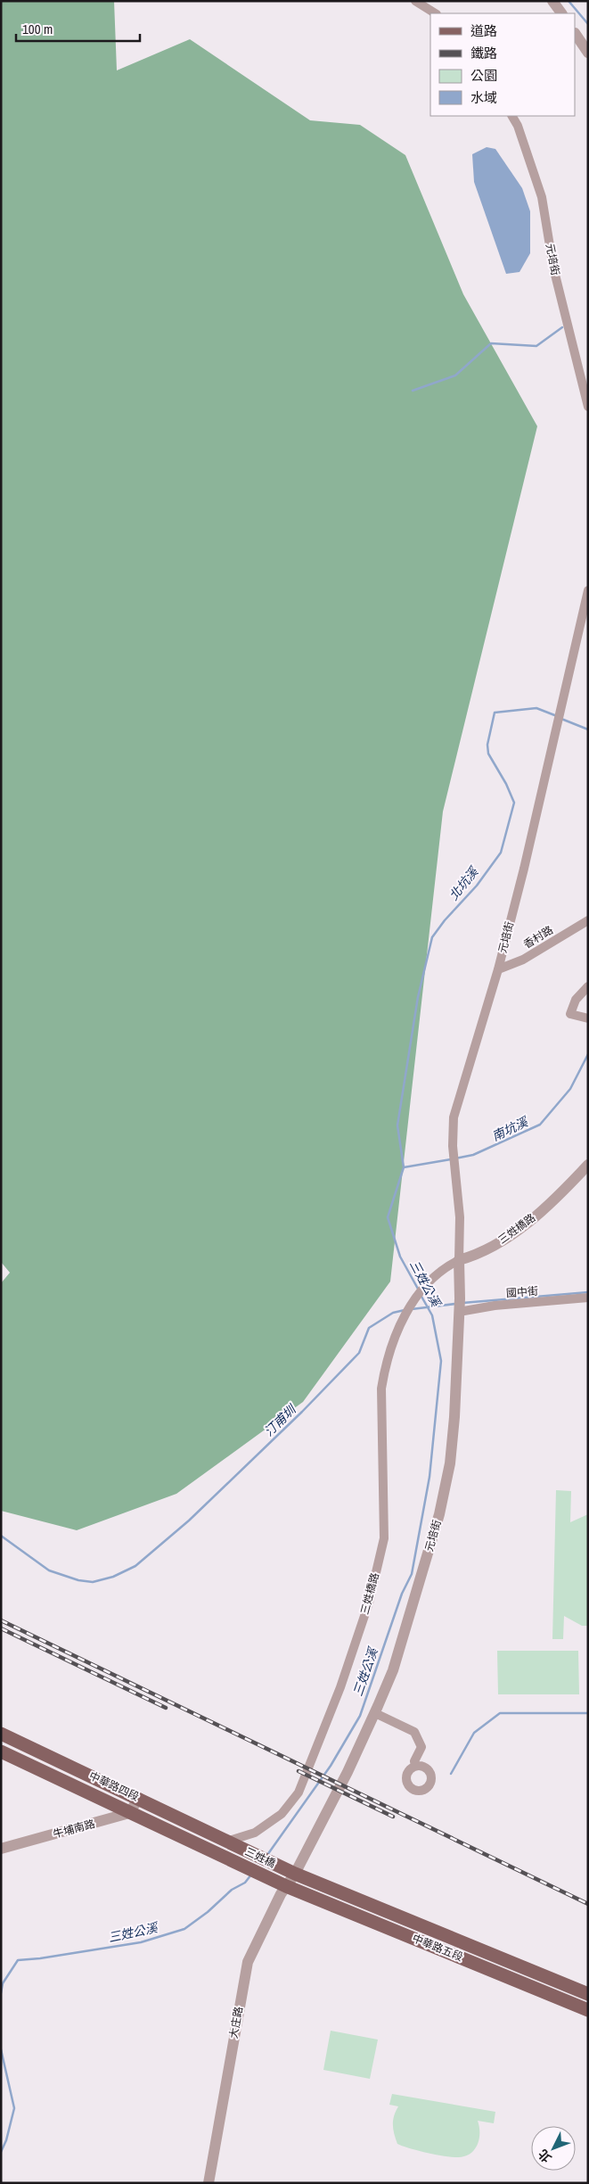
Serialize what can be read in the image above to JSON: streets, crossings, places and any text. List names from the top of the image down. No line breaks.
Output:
{"streets":{"main road":["中華路四段","三姓橋","中華路五段"],"street":["元培街","香村路","三姓橋路","國中街","牛埔南路","大庄路"]},"crossings":[["元培街","香村路"],["元培街","三姓橋路"],["元培街","國中街"],["元培街","三姓橋"],["元培街","中華路五段"],["元培街","大庄路"],["三姓橋路","中華路四段"],["三姓橋路","三姓橋"],["中華路四段","牛埔南路"],["中華路四段","三姓橋"],["三姓橋","中華路五段"],["三姓橋","大庄路"],["中華路五段","大庄路"]],"water":["北坑溪","南坑溪","三姓公溪","汀甫圳"],"legend":["道路","鐵路","公園","水域"],"scale_bar":"100 m","north":"bottom left"}
